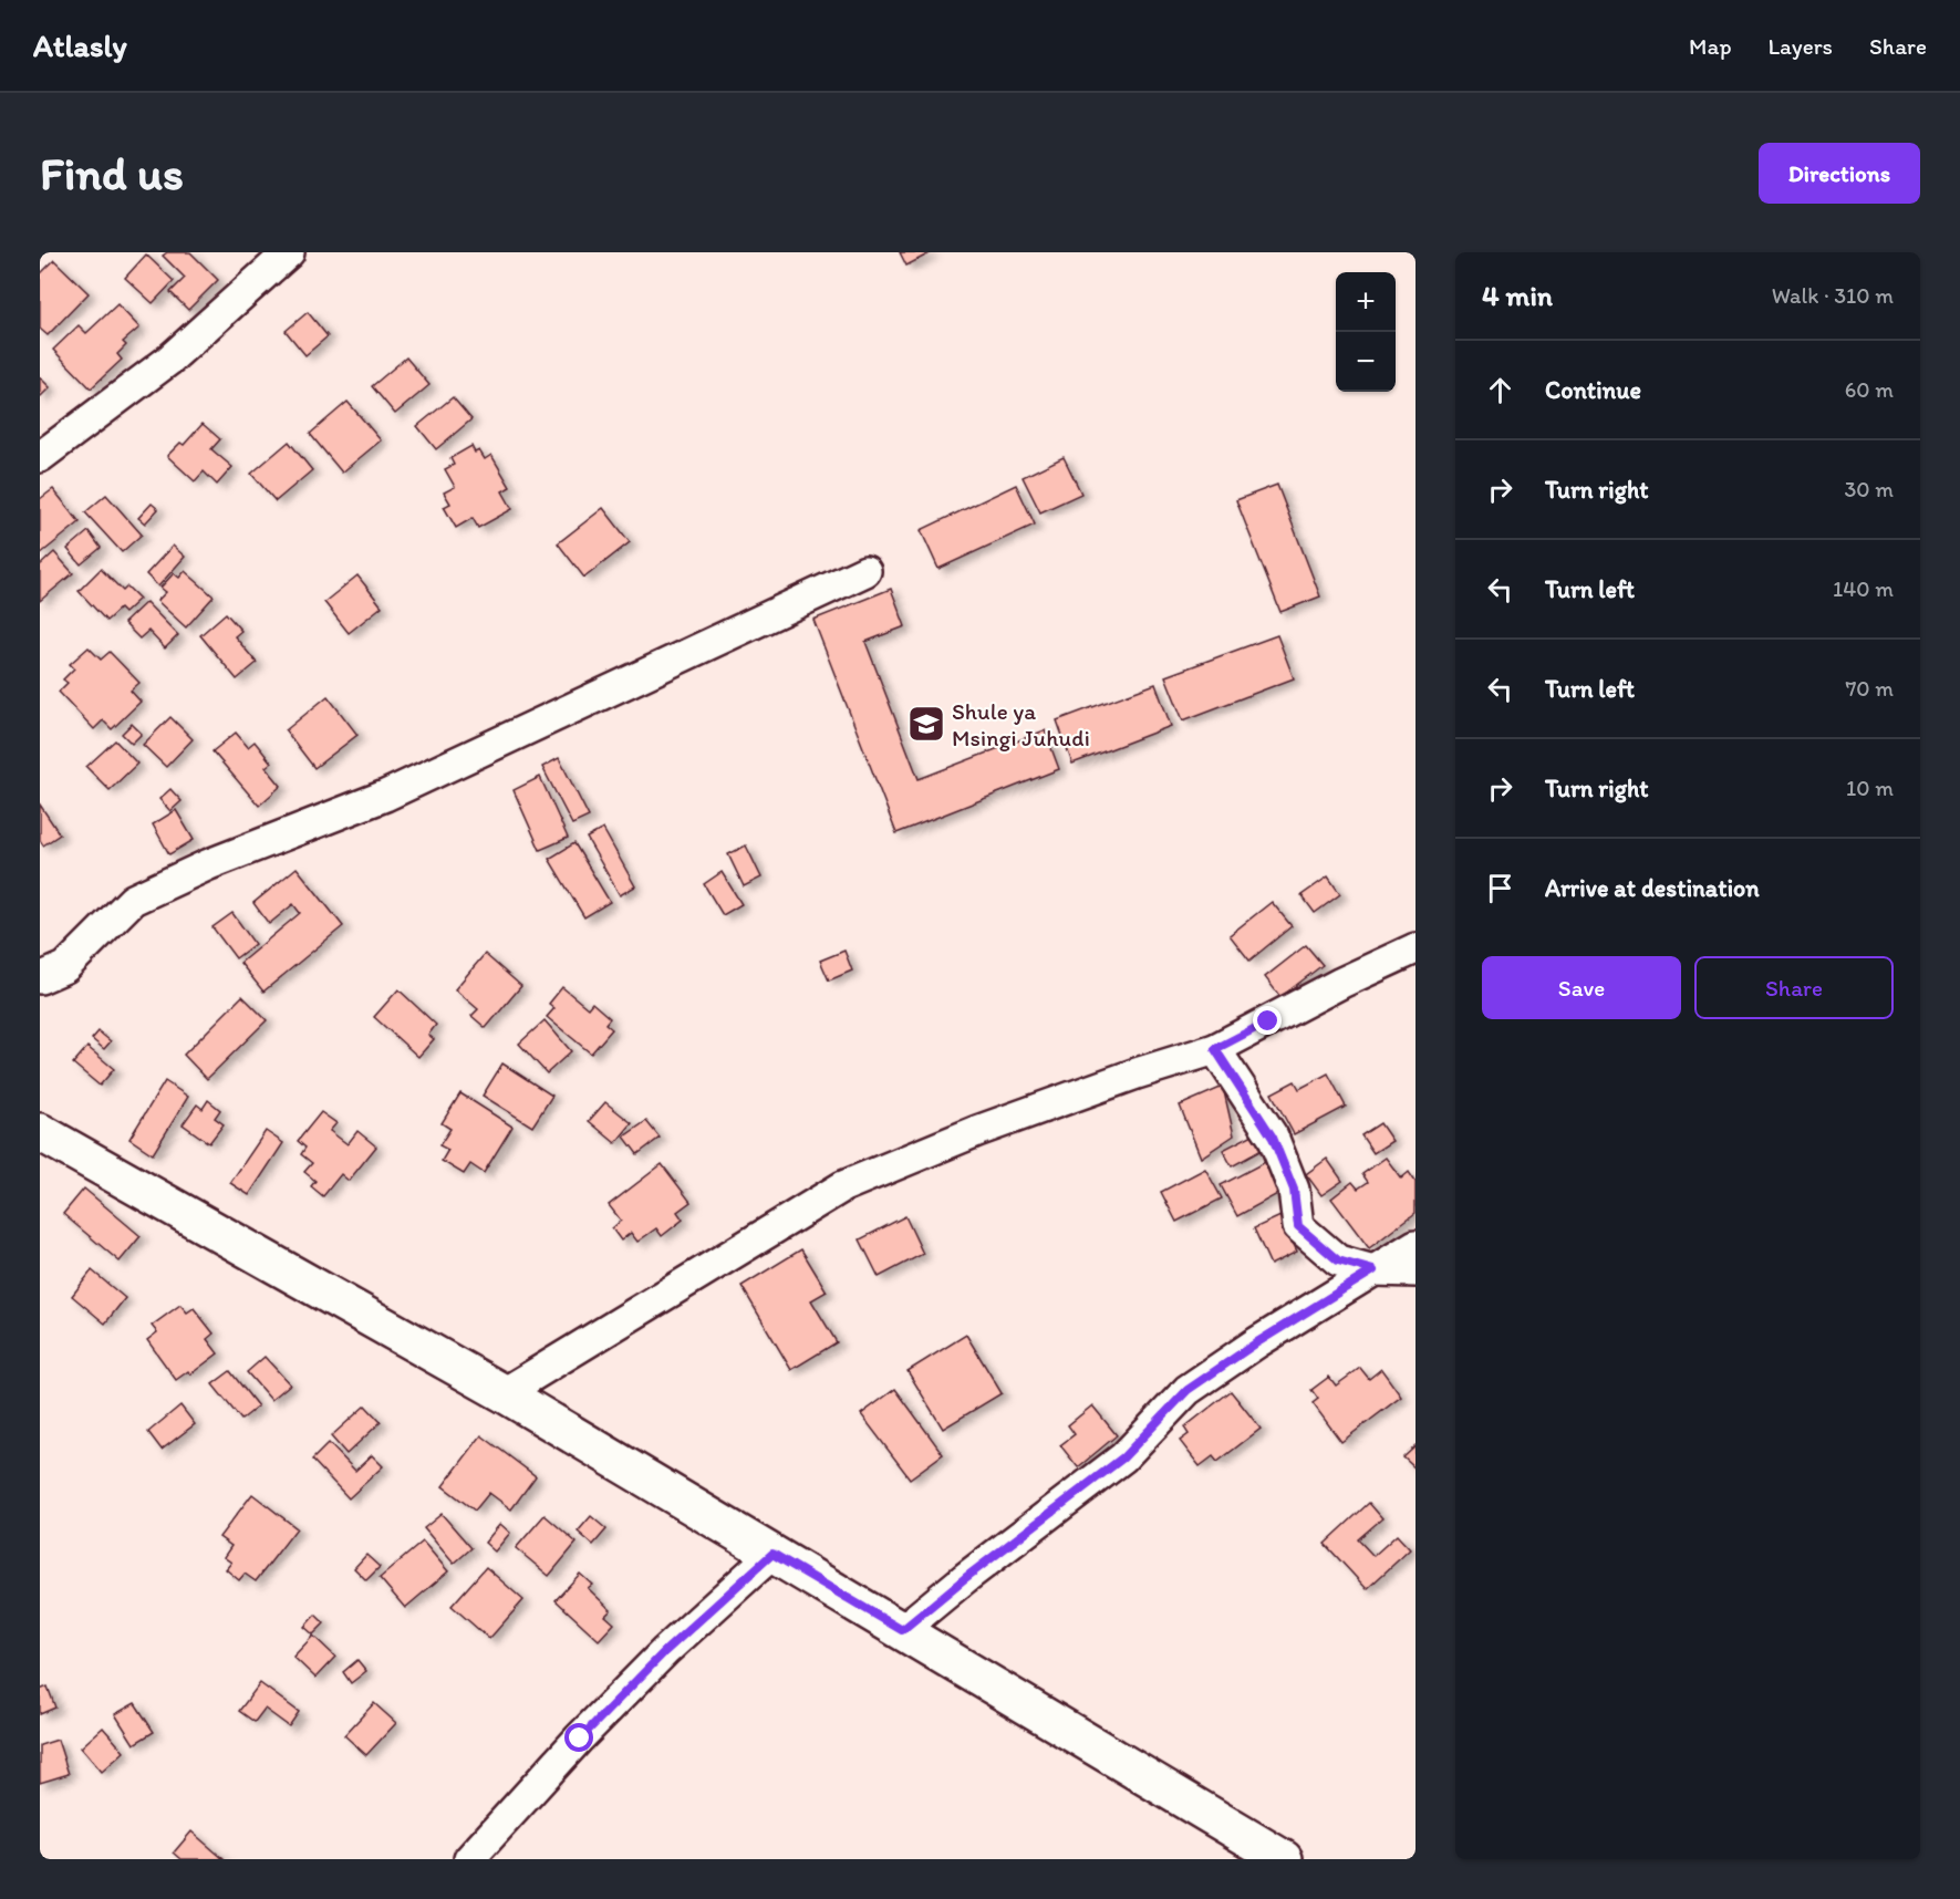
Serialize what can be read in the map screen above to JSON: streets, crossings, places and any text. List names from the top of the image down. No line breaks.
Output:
{"places":{"school or university":["Shule ya Msingi Juhudi"]},"page":{"header":"Atlasly","nav":["Map","Layers","Share"],"buttons":["Directions",["Save","Share"]],"title":"Find us","heading":["4 min","Walk · 310 m"],"map_buttons":["+","−"],"list":[["Continue","60 m"],["Turn right","30 m"],["Turn left","140 m"],["Turn left","70 m"],["Turn right","10 m"],"Arrive at destination"]}}
